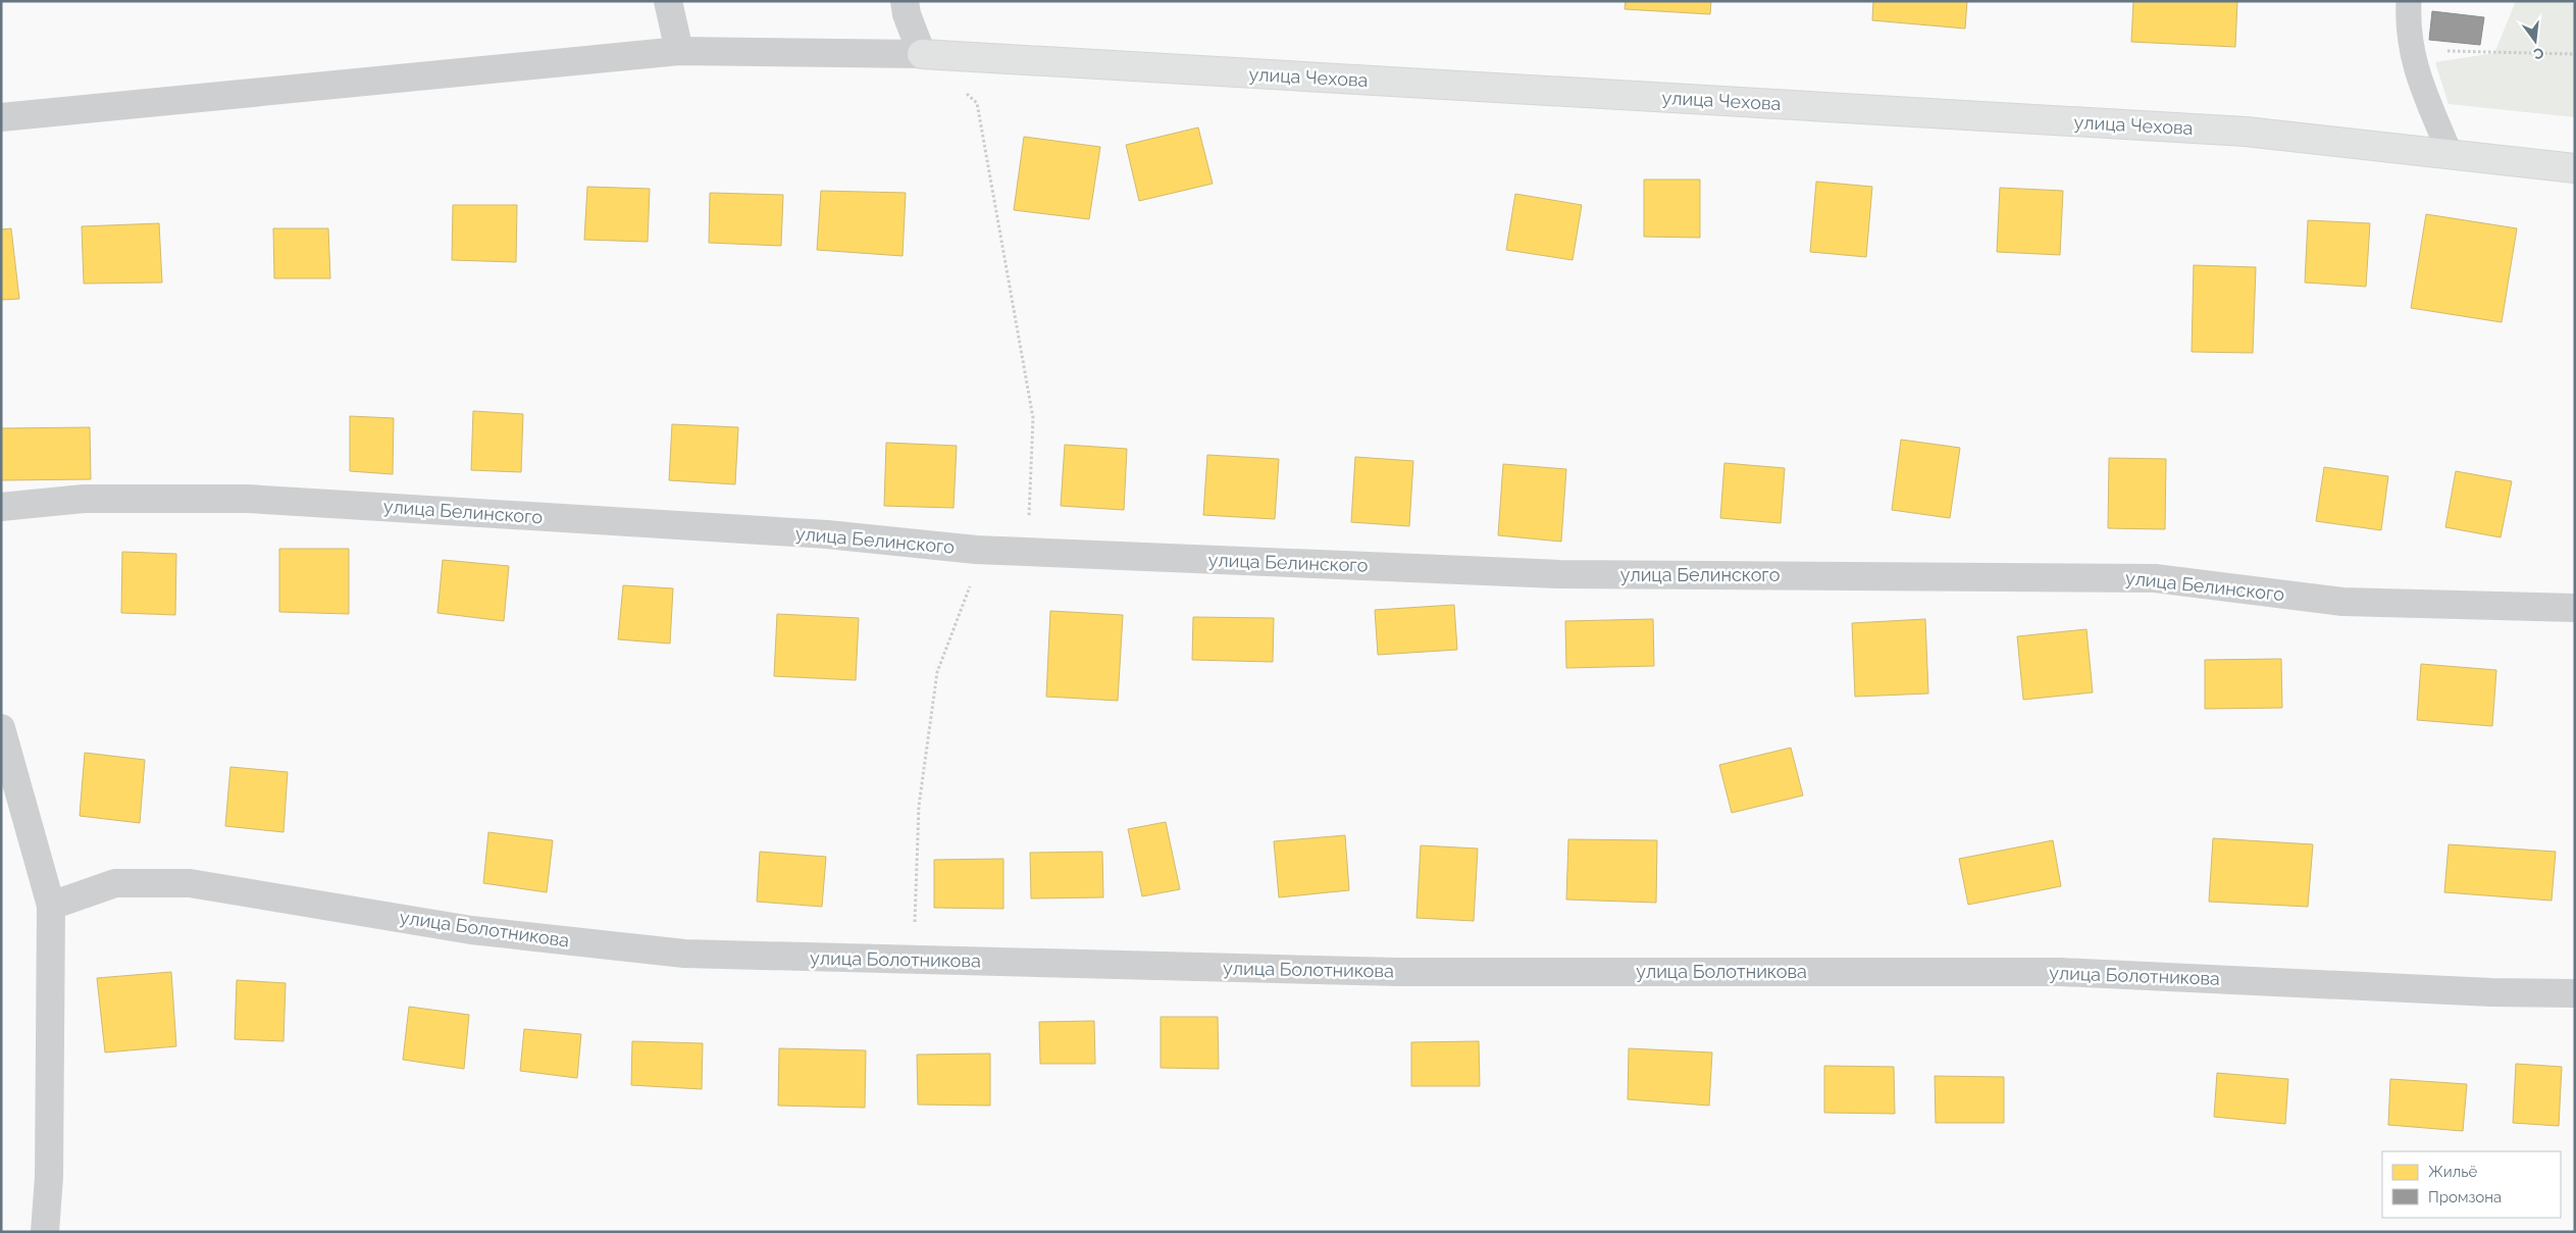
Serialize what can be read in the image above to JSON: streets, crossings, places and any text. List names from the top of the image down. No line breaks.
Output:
{"streets":{"street":["улица Чехова","улица Белинского","улица Болотникова"]},"legend":["Жильё","Промзона"],"north":"bottom"}
